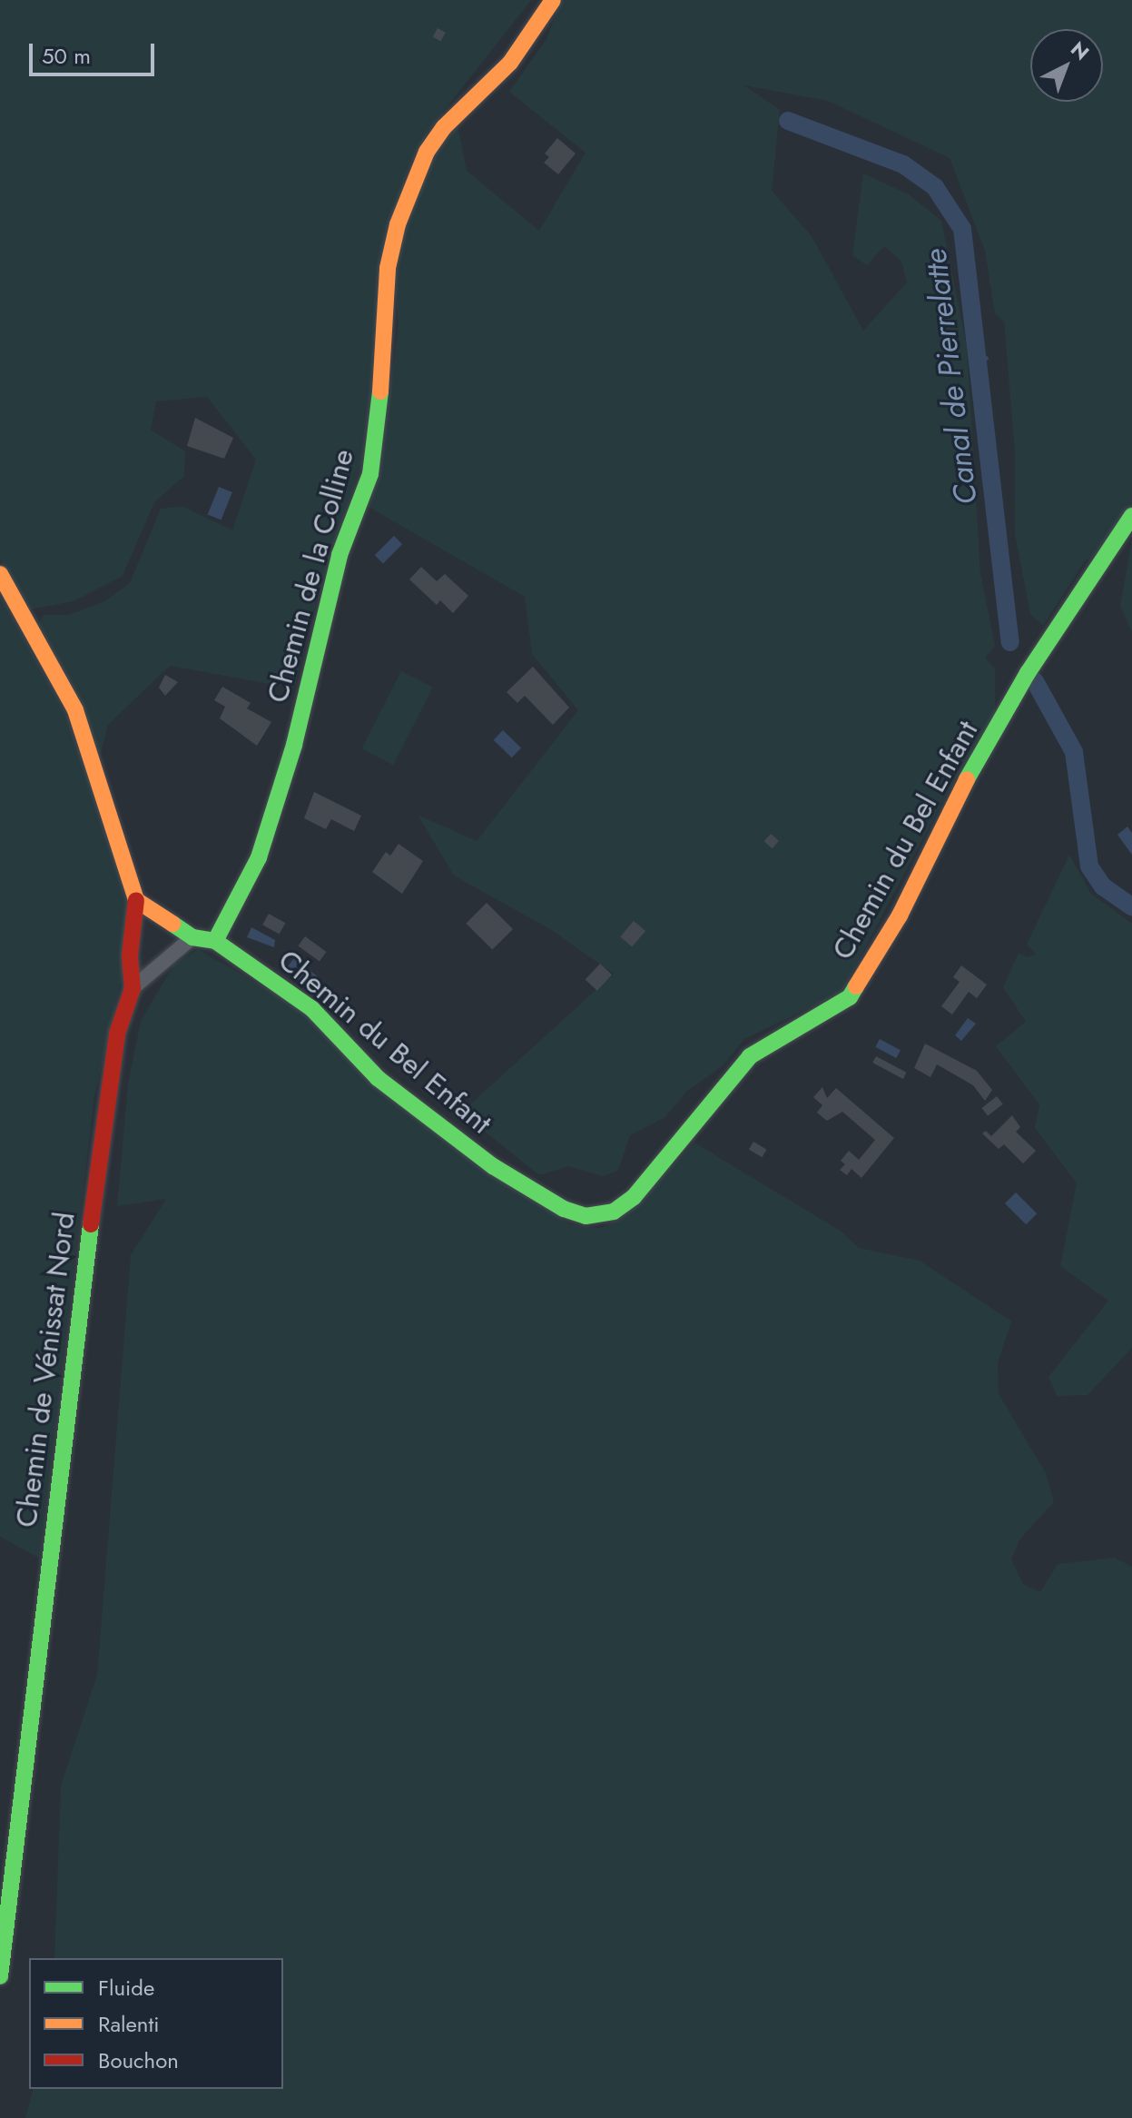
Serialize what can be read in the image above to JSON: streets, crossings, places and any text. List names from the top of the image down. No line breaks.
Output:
{"streets":{"street":["Chemin de la Colline","Chemin du Bel Enfant","Chemin de Vénissat Nord"]},"crossings":[["Chemin de la Colline","Chemin du Bel Enfant"],["Chemin du Bel Enfant","Chemin de Vénissat Nord"]],"water":["Canal de Pierrelatte"],"legend":["Fluide","Ralenti","Bouchon"],"scale_bar":"50 m","north":"top right"}
